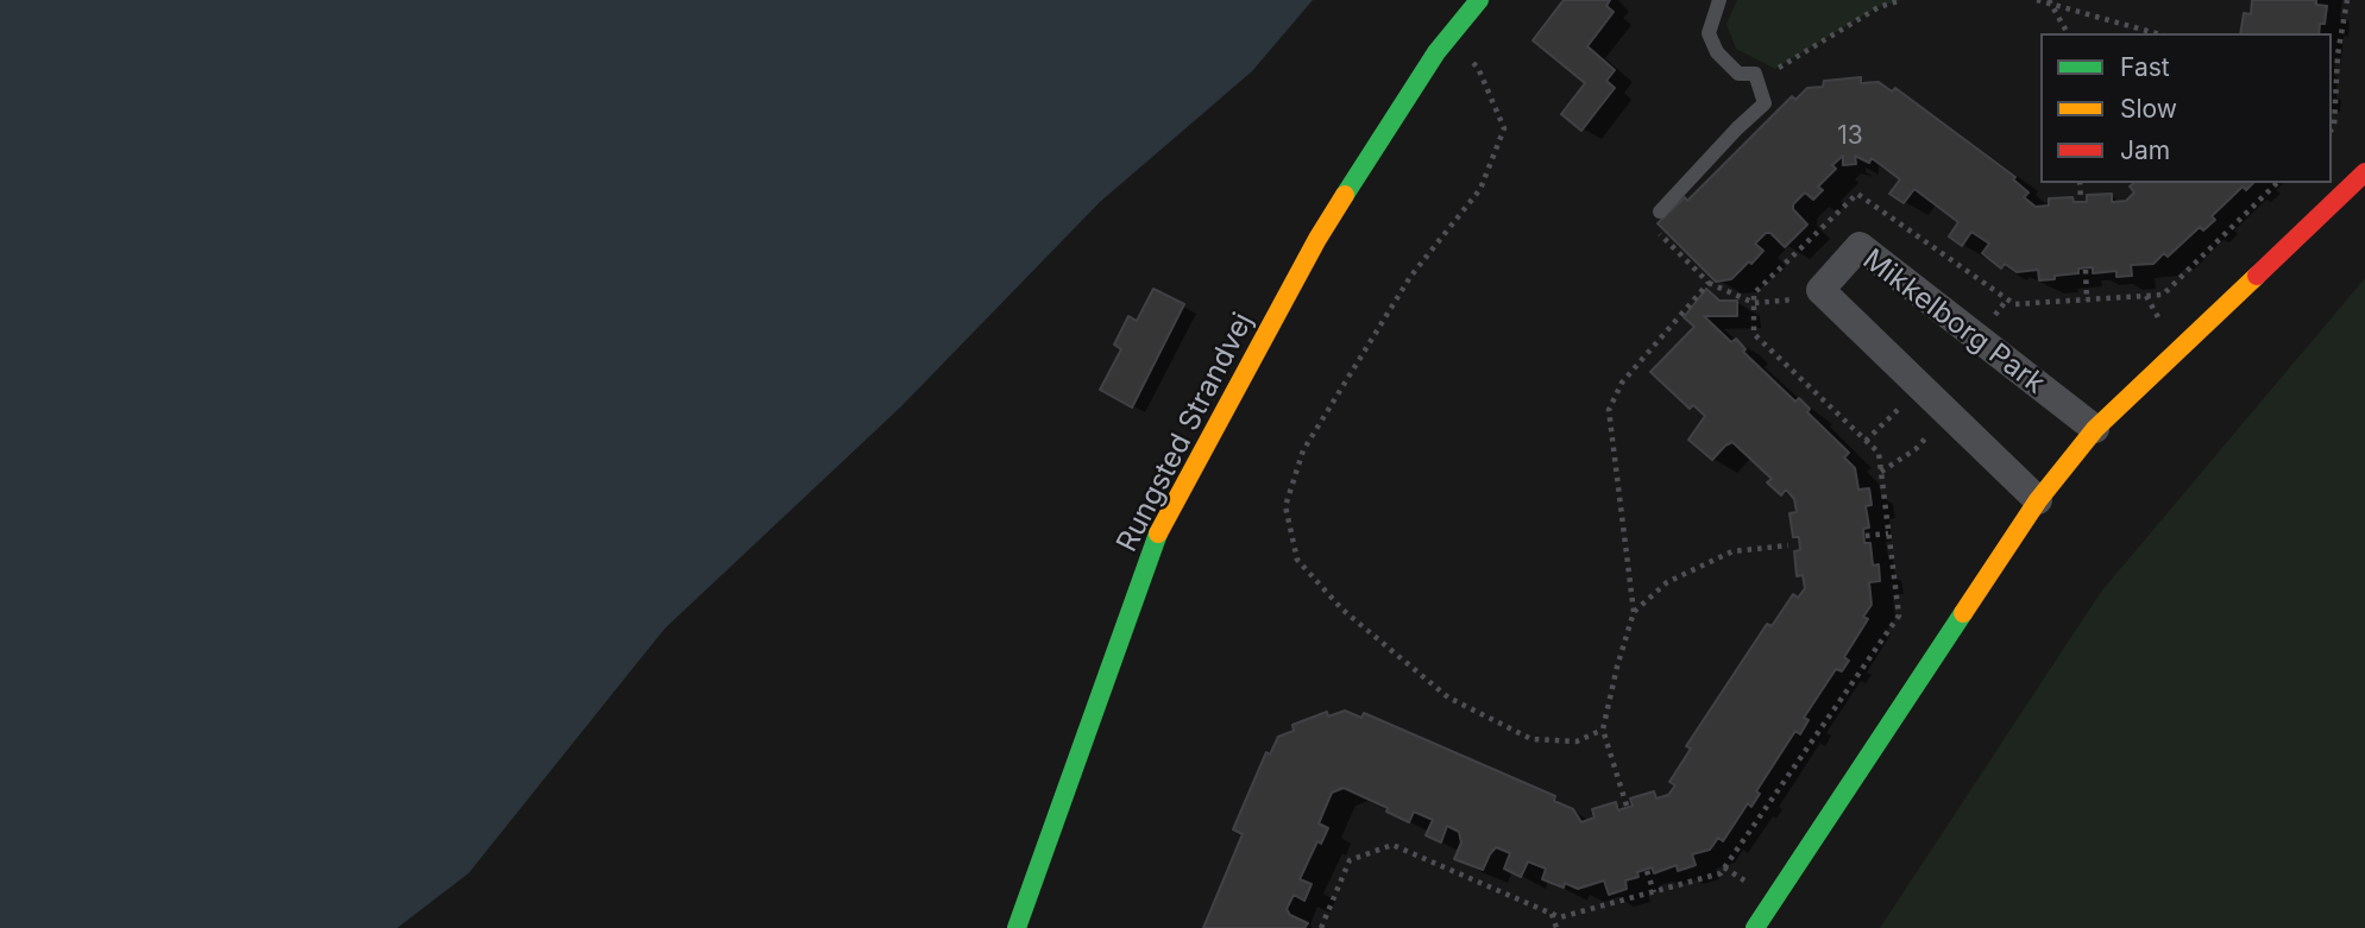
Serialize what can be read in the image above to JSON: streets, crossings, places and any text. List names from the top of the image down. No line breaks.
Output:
{"streets":{"main road":["Rungsted Strandvej"],"street":["Mikkelborg Park"]},"house_numbers":["13"],"legend":["Fast","Slow","Jam"]}
